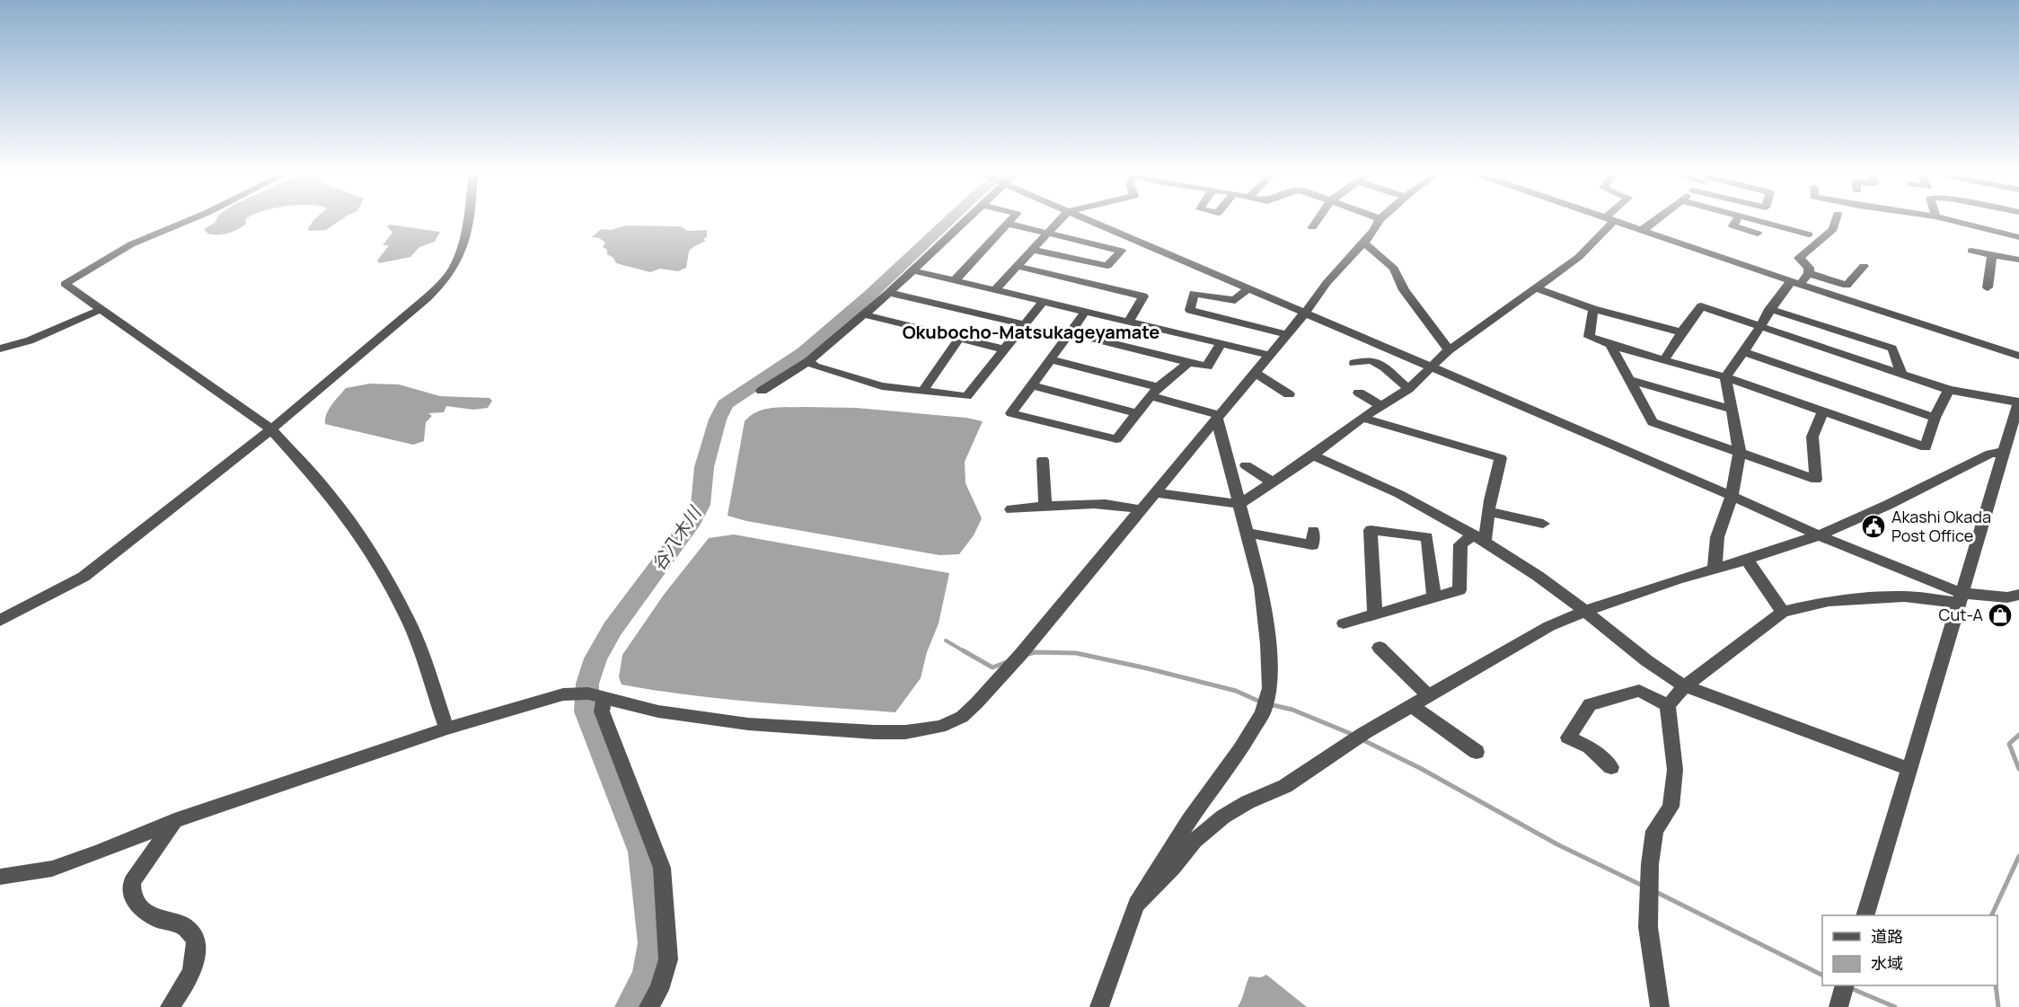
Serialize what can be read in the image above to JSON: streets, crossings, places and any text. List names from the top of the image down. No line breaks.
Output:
{"districts":["Okubocho-Matsukageyamate"],"water":["谷八木川"],"places":{"public building":["Akashi Okada Post Office"],"shop":["Cut-A"]},"legend":["道路","水域"]}
